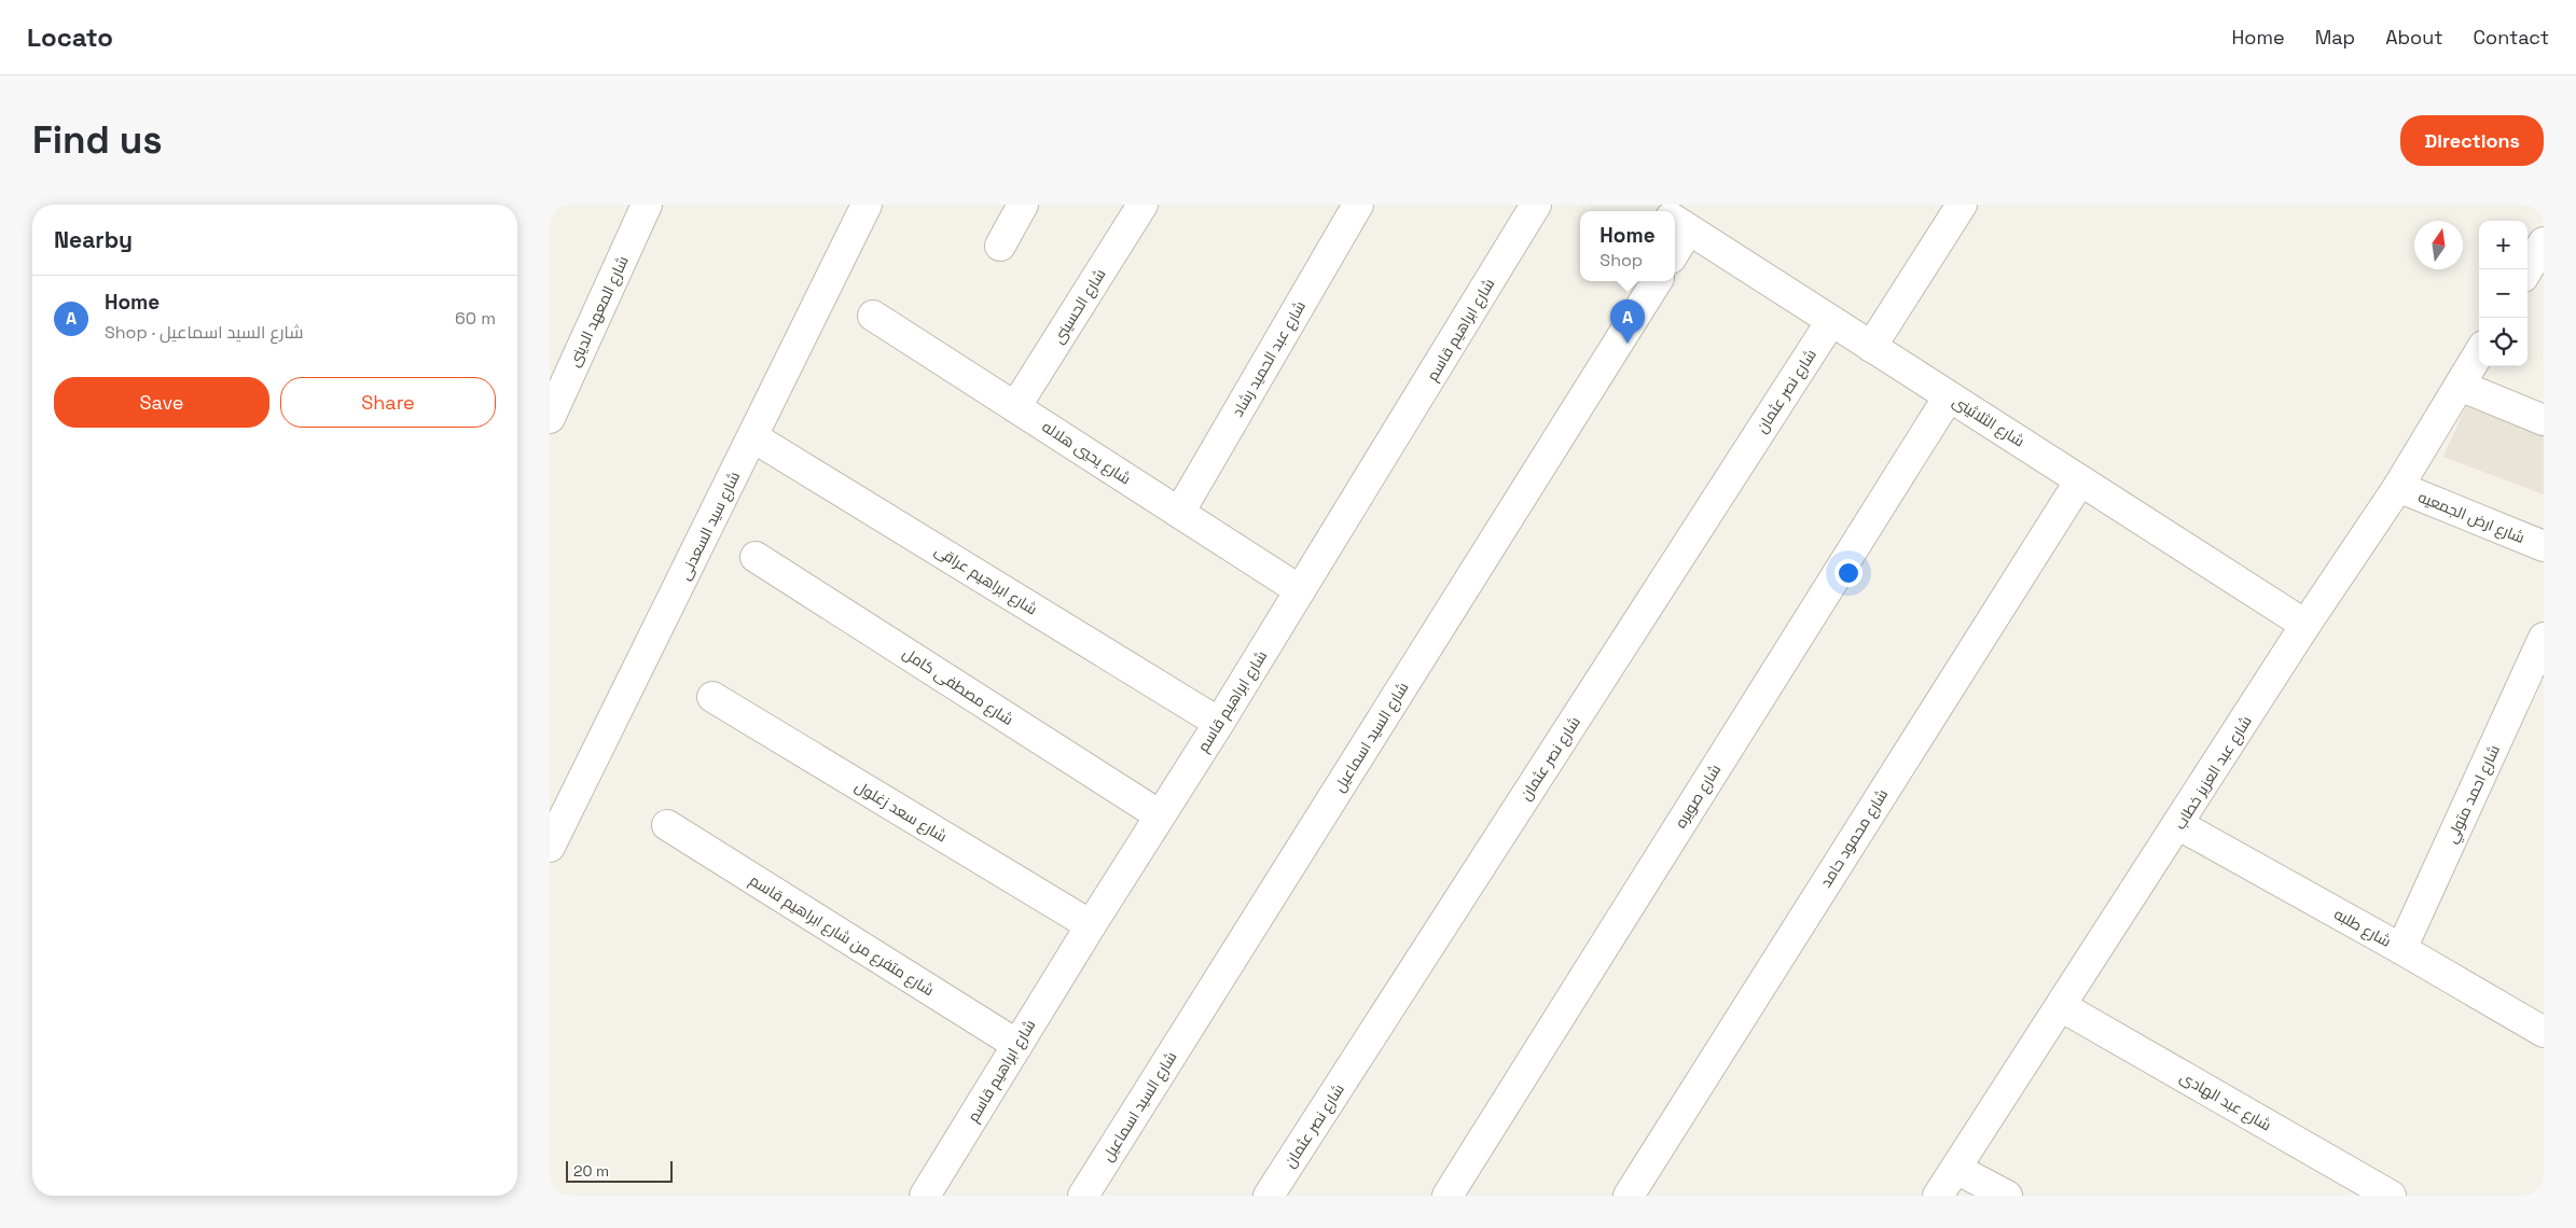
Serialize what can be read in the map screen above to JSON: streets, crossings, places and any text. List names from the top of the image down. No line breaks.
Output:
{"streets":{"street":["شارع الحسينى","شارع المعهد الدينى","شارع ابراهيم قاسم","شارع عبد الحميد رشاد","شارع نصر عثمان","شارع الثلاثينى","شارع يحيي هلاله","شارع ارض الجمعيه","شارع سيد السعدنى","شارع ابراهيم عراقى","شارع مصطفى كامل","شارع السيد اسماعيل","شارع عبد العزيز خطاب","شارع احمد متولي","شارع صويره","شارع سعد زغلول","شارع محمود حامد","شارع طلبه","شارع متفرع من شارع ابراهيم قاسم","شارع عبد الهادى"]},"crossings":[["شارع الحسينى","شارع يحيي هلاله"],["شارع ابراهيم قاسم","شارع يحيي هلاله"],["شارع ابراهيم قاسم","شارع ابراهيم عراقى"],["شارع ابراهيم قاسم","شارع مصطفى كامل"],["شارع ابراهيم قاسم","شارع سعد زغلول"],["شارع ابراهيم قاسم","شارع متفرع من شارع ابراهيم قاسم"],["شارع عبد الحميد رشاد","شارع يحيي هلاله"],["شارع نصر عثمان","شارع الثلاثينى"],["شارع الثلاثينى","شارع عبد العزيز خطاب"],["شارع الثلاثينى","شارع صويره"],["شارع الثلاثينى","شارع محمود حامد"],["شارع ارض الجمعيه","شارع عبد العزيز خطاب"],["شارع سيد السعدنى","شارع ابراهيم عراقى"],["شارع عبد العزيز خطاب","شارع طلبه"],["شارع عبد العزيز خطاب","شارع عبد الهادى"],["شارع احمد متولي","شارع طلبه"]],"scale_bar":"20 m","north":"top","page":{"header":"Locato","nav":["Home","Map","About","Contact"],"buttons":["Directions",["Save","Share"]],"title":"Find us","heading":"Nearby","popup":["Home","Shop"],"map_buttons":["+","−"],"list":[{"mark":"A","name":"Home","note":"Shop · شارع السيد اسماعيل","value":"60 m"}],"pins":"A","scale":"20 m"}}
